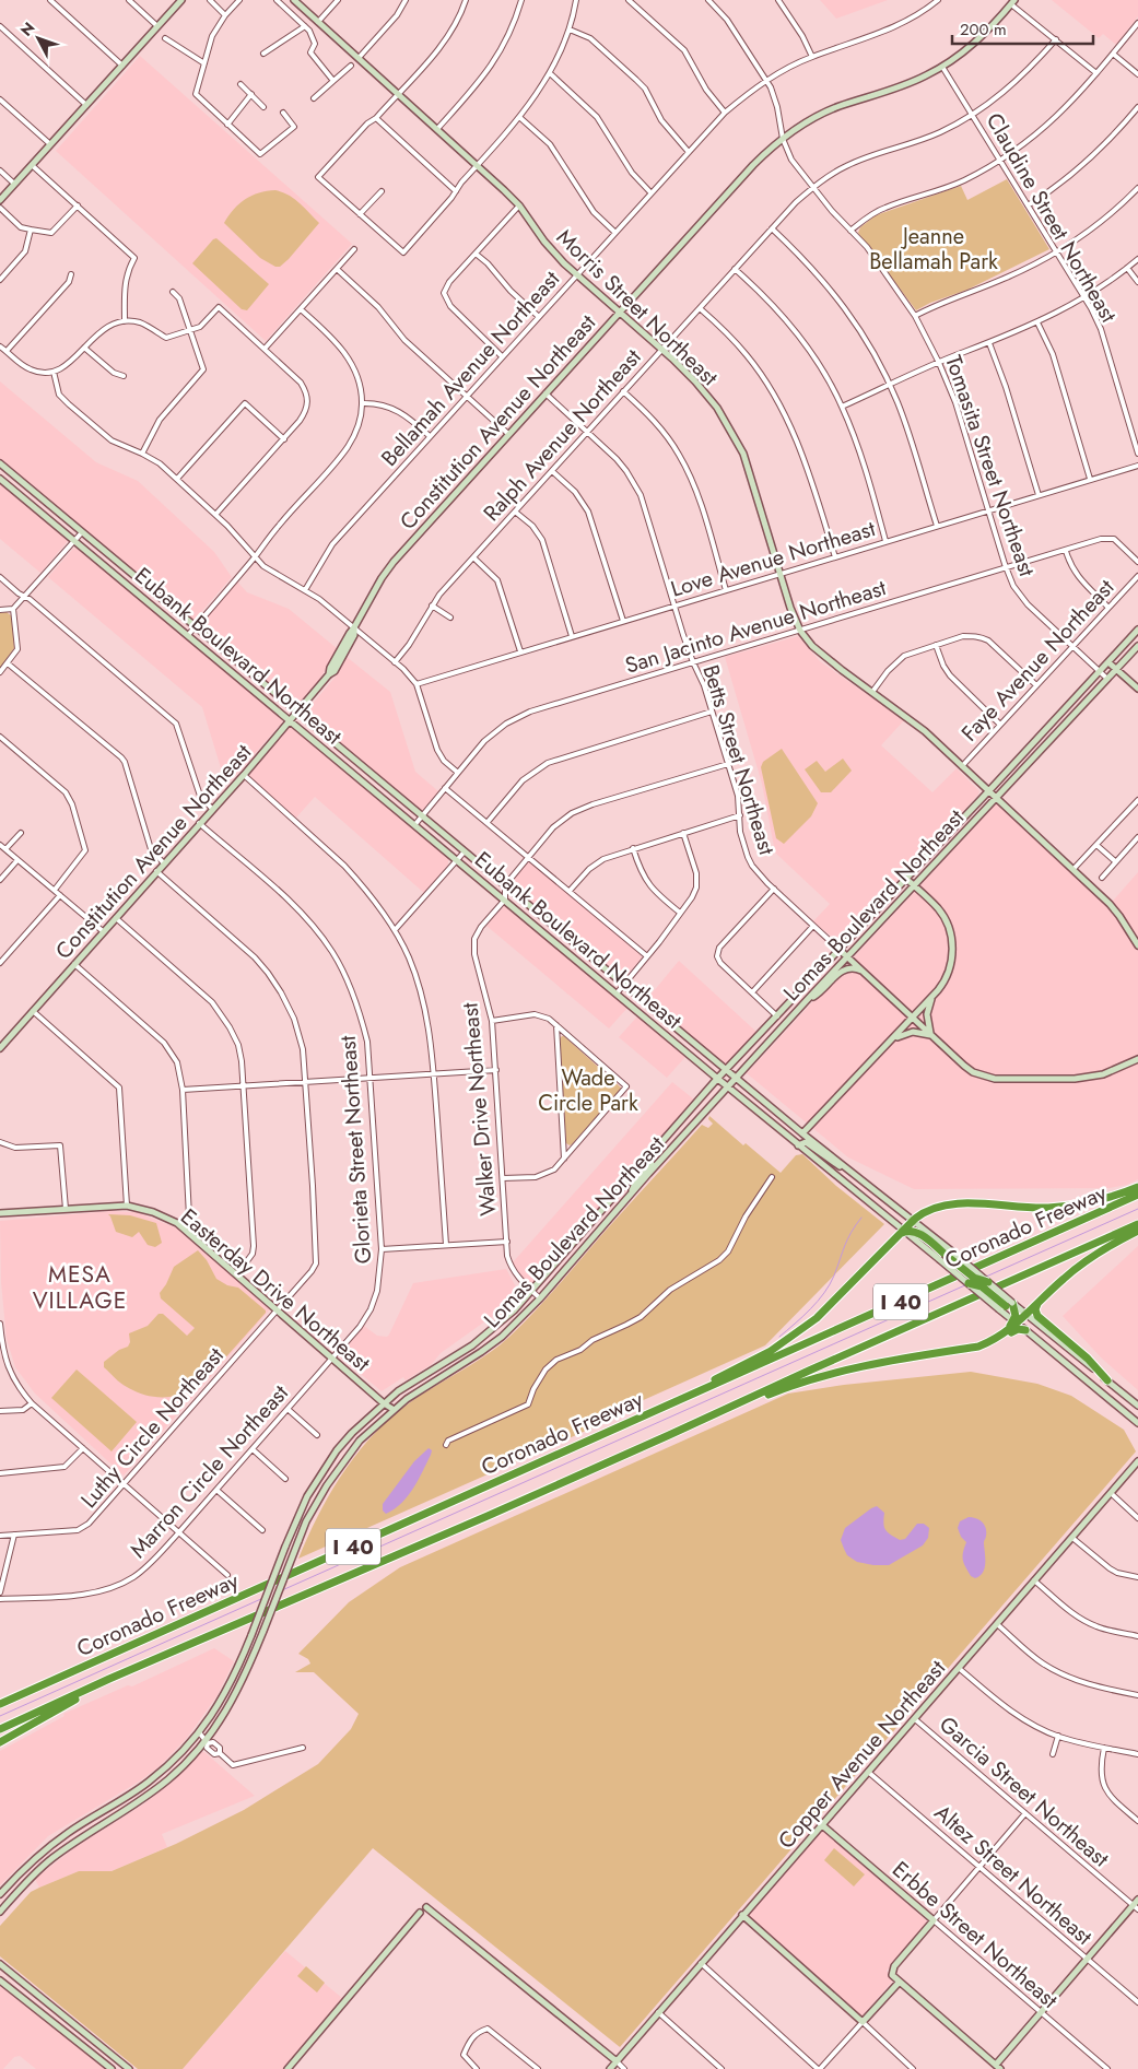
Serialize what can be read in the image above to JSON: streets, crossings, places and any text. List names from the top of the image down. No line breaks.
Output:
{"streets":{"highway":["Coronado Freeway","I 40"],"main road":["Morris Street Northeast","Constitution Avenue Northeast","Eubank Boulevard Northeast","Lomas Boulevard Northeast","Easterday Drive Northeast","Copper Avenue Northeast","Erbbe Street Northeast"],"street":["Claudine Street Northeast","Bellamah Avenue Northeast","Ralph Avenue Northeast","Tomasita Street Northeast","Love Avenue Northeast","San Jacinto Avenue Northeast","Faye Avenue Northeast","Betts Street Northeast","Walker Drive Northeast","Glorieta Street Northeast","Luthy Circle Northeast","Marron Circle Northeast","Garcia Street Northeast","Altez Street Northeast"]},"crossings":[["Claudine Street Northeast","Constitution Avenue Northeast"],["Claudine Street Northeast","Ralph Avenue Northeast"],["Morris Street Northeast","Bellamah Avenue Northeast"],["Morris Street Northeast","Constitution Avenue Northeast"],["Morris Street Northeast","Ralph Avenue Northeast"],["Morris Street Northeast","Love Avenue Northeast"],["Morris Street Northeast","San Jacinto Avenue Northeast"],["Morris Street Northeast","Faye Avenue Northeast"],["Morris Street Northeast","Lomas Boulevard Northeast"],["Bellamah Avenue Northeast","Tomasita Street Northeast"],["Constitution Avenue Northeast","Tomasita Street Northeast"],["Constitution Avenue Northeast","Eubank Boulevard Northeast"],["Constitution Avenue Northeast","Betts Street Northeast"],["Constitution Avenue Northeast","Glorieta Street Northeast"],["Constitution Avenue Northeast","Luthy Circle Northeast"],["Ralph Avenue Northeast","Tomasita Street Northeast"],["Ralph Avenue Northeast","Betts Street Northeast"],["Tomasita Street Northeast","Love Avenue Northeast"],["Tomasita Street Northeast","San Jacinto Avenue Northeast"],["Tomasita Street Northeast","Faye Avenue Northeast"],["Tomasita Street Northeast","Lomas Boulevard Northeast"],["Love Avenue Northeast","Betts Street Northeast"],["San Jacinto Avenue Northeast","Eubank Boulevard Northeast"],["San Jacinto Avenue Northeast","Betts Street Northeast"],["Eubank Boulevard Northeast","Lomas Boulevard Northeast"],["Eubank Boulevard Northeast","Walker Drive Northeast"],["Betts Street Northeast","Lomas Boulevard Northeast"],["Lomas Boulevard Northeast","Walker Drive Northeast"],["Lomas Boulevard Northeast","Easterday Drive Northeast"],["Glorieta Street Northeast","Easterday Drive Northeast"],["Glorieta Street Northeast","Marron Circle Northeast"],["Easterday Drive Northeast","Luthy Circle Northeast"],["Easterday Drive Northeast","Marron Circle Northeast"],["Copper Avenue Northeast","Garcia Street Northeast"],["Copper Avenue Northeast","Altez Street Northeast"],["Copper Avenue Northeast","Erbbe Street Northeast"]],"districts":["MESA VILLAGE"],"parks":["Jeanne Bellamah Park","Wade Circle Park"],"scale_bar":"200 m","north":"top left"}
